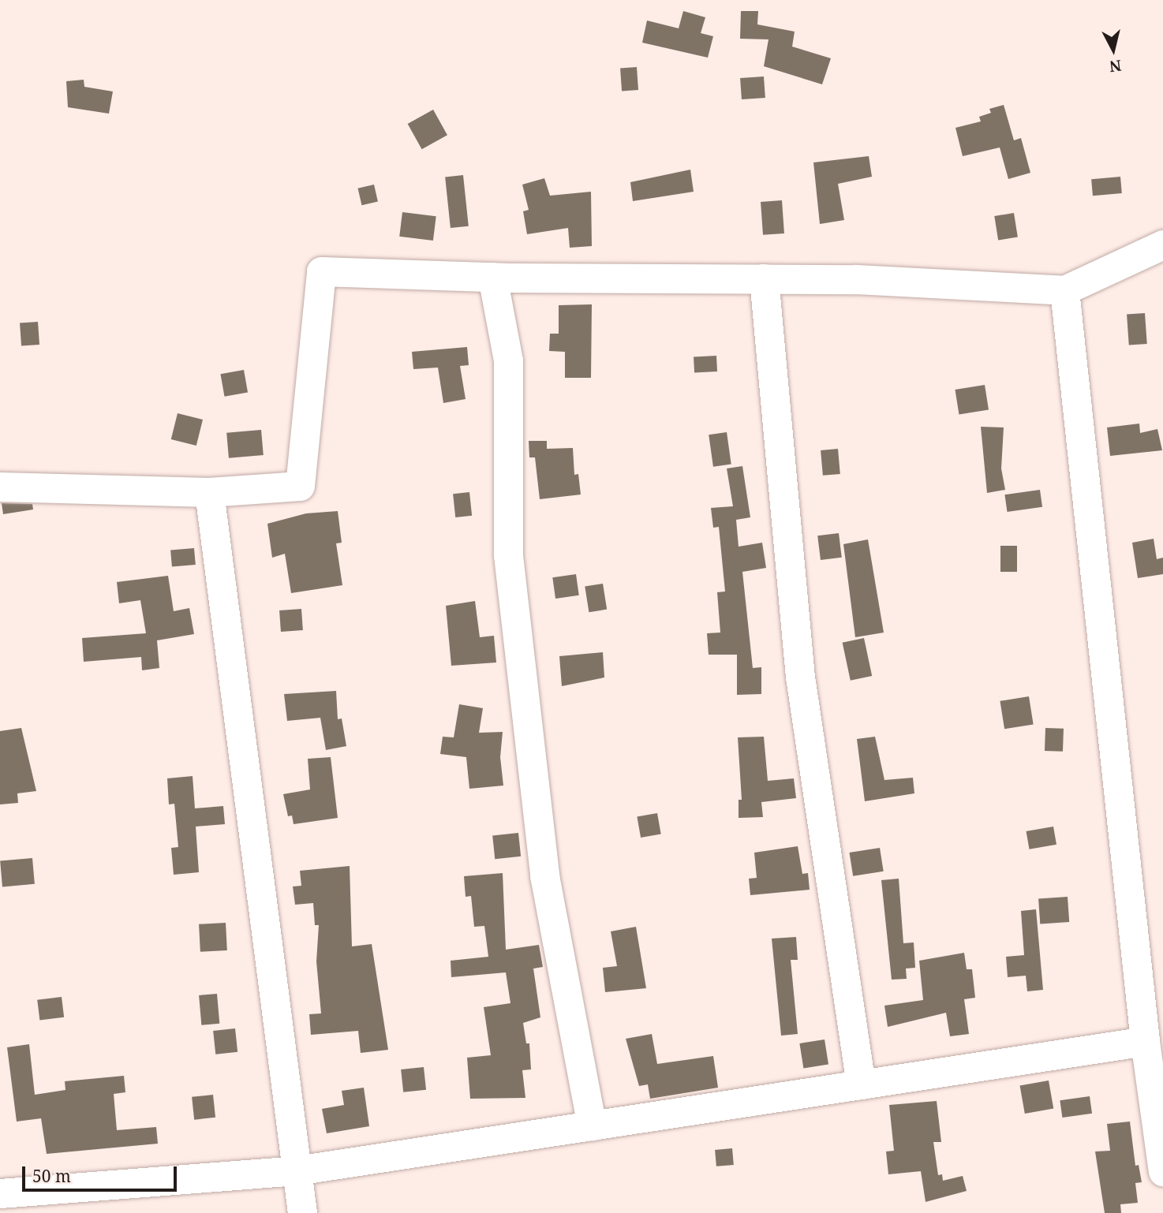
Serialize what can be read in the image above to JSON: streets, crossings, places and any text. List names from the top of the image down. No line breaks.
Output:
{"scale_bar":"50 m","north":"bottom"}
